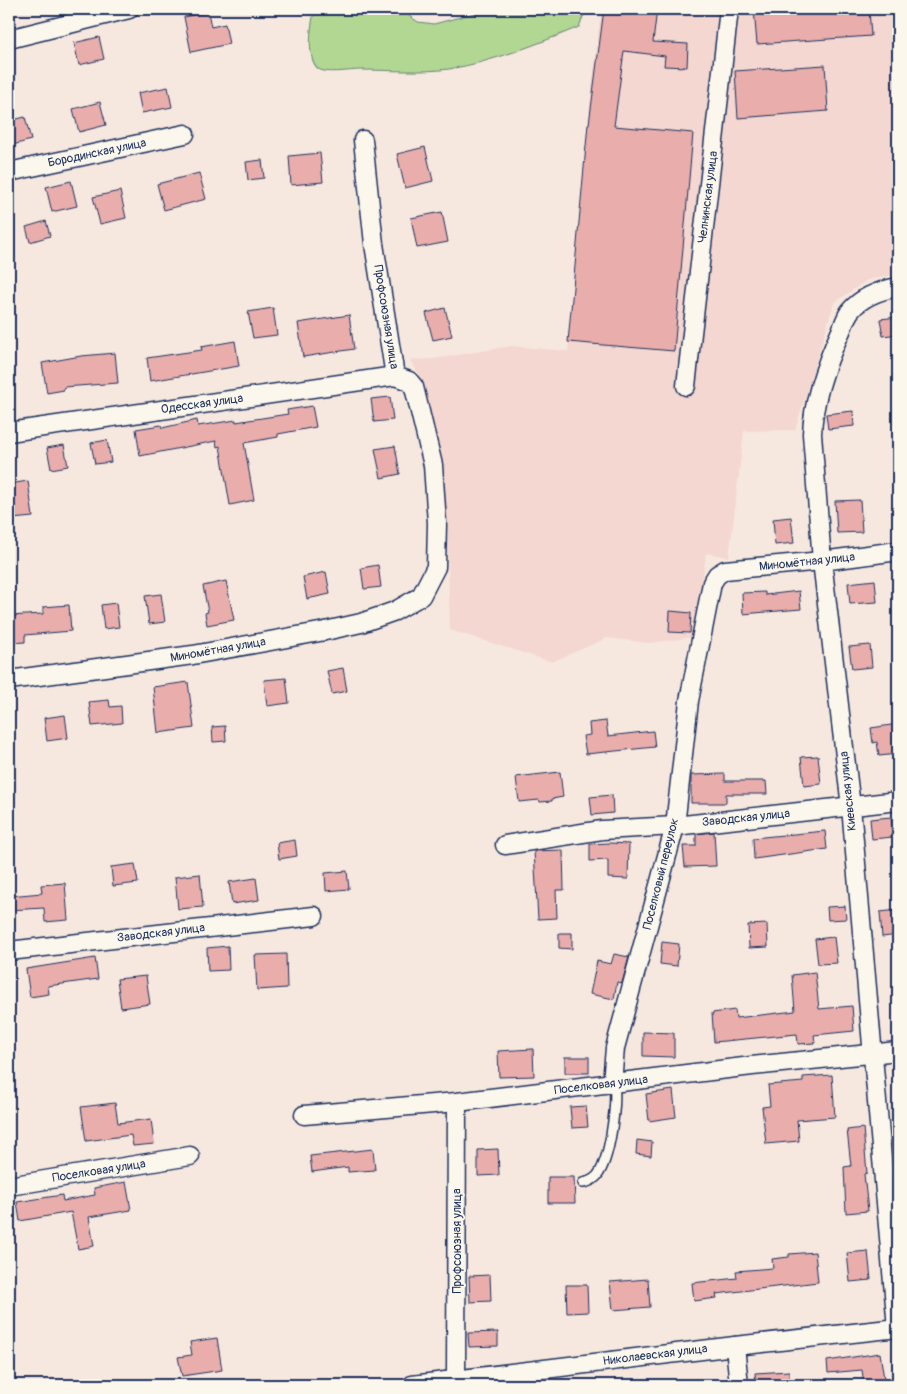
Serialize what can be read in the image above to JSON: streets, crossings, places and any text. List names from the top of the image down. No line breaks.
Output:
{"streets":{"street":["Бородинская улица","Челнинская улица","Профсоюзная улица","Одесская улица","Миномётная улица","Киевская улица","Заводская улица","Поселковый переулок","Поселковая улица","Николаевская улица"]},"crossings":[["Профсоюзная улица","Одесская улица"],["Профсоюзная улица","Миномётная улица"],["Профсоюзная улица","Поселковая улица"],["Профсоюзная улица","Николаевская улица"],["Миномётная улица","Киевская улица"],["Миномётная улица","Поселковый переулок"],["Киевская улица","Заводская улица"],["Киевская улица","Поселковая улица"],["Киевская улица","Николаевская улица"],["Заводская улица","Поселковый переулок"],["Поселковый переулок","Поселковая улица"]]}
